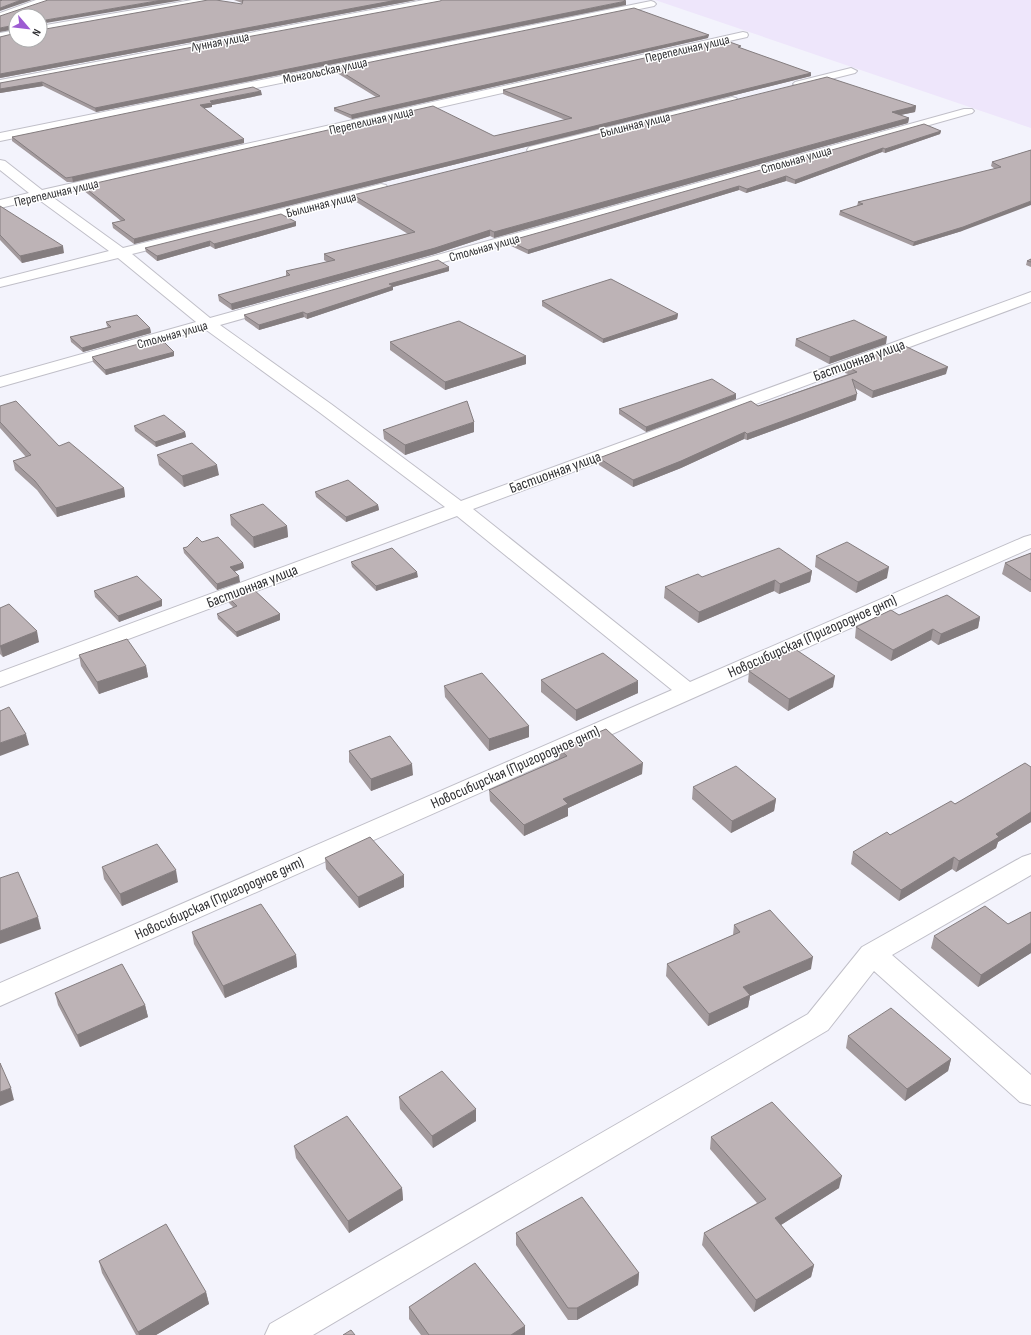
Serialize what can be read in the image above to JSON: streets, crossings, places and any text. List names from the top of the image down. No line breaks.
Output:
{"streets":{"street":["Лунная улица","Перепелиная улица","Монгольская улица","Былинная улица","Стольная улица","Бастионная улица","Новосибирская (Пригородное днт)"]},"north":"bottom right"}
